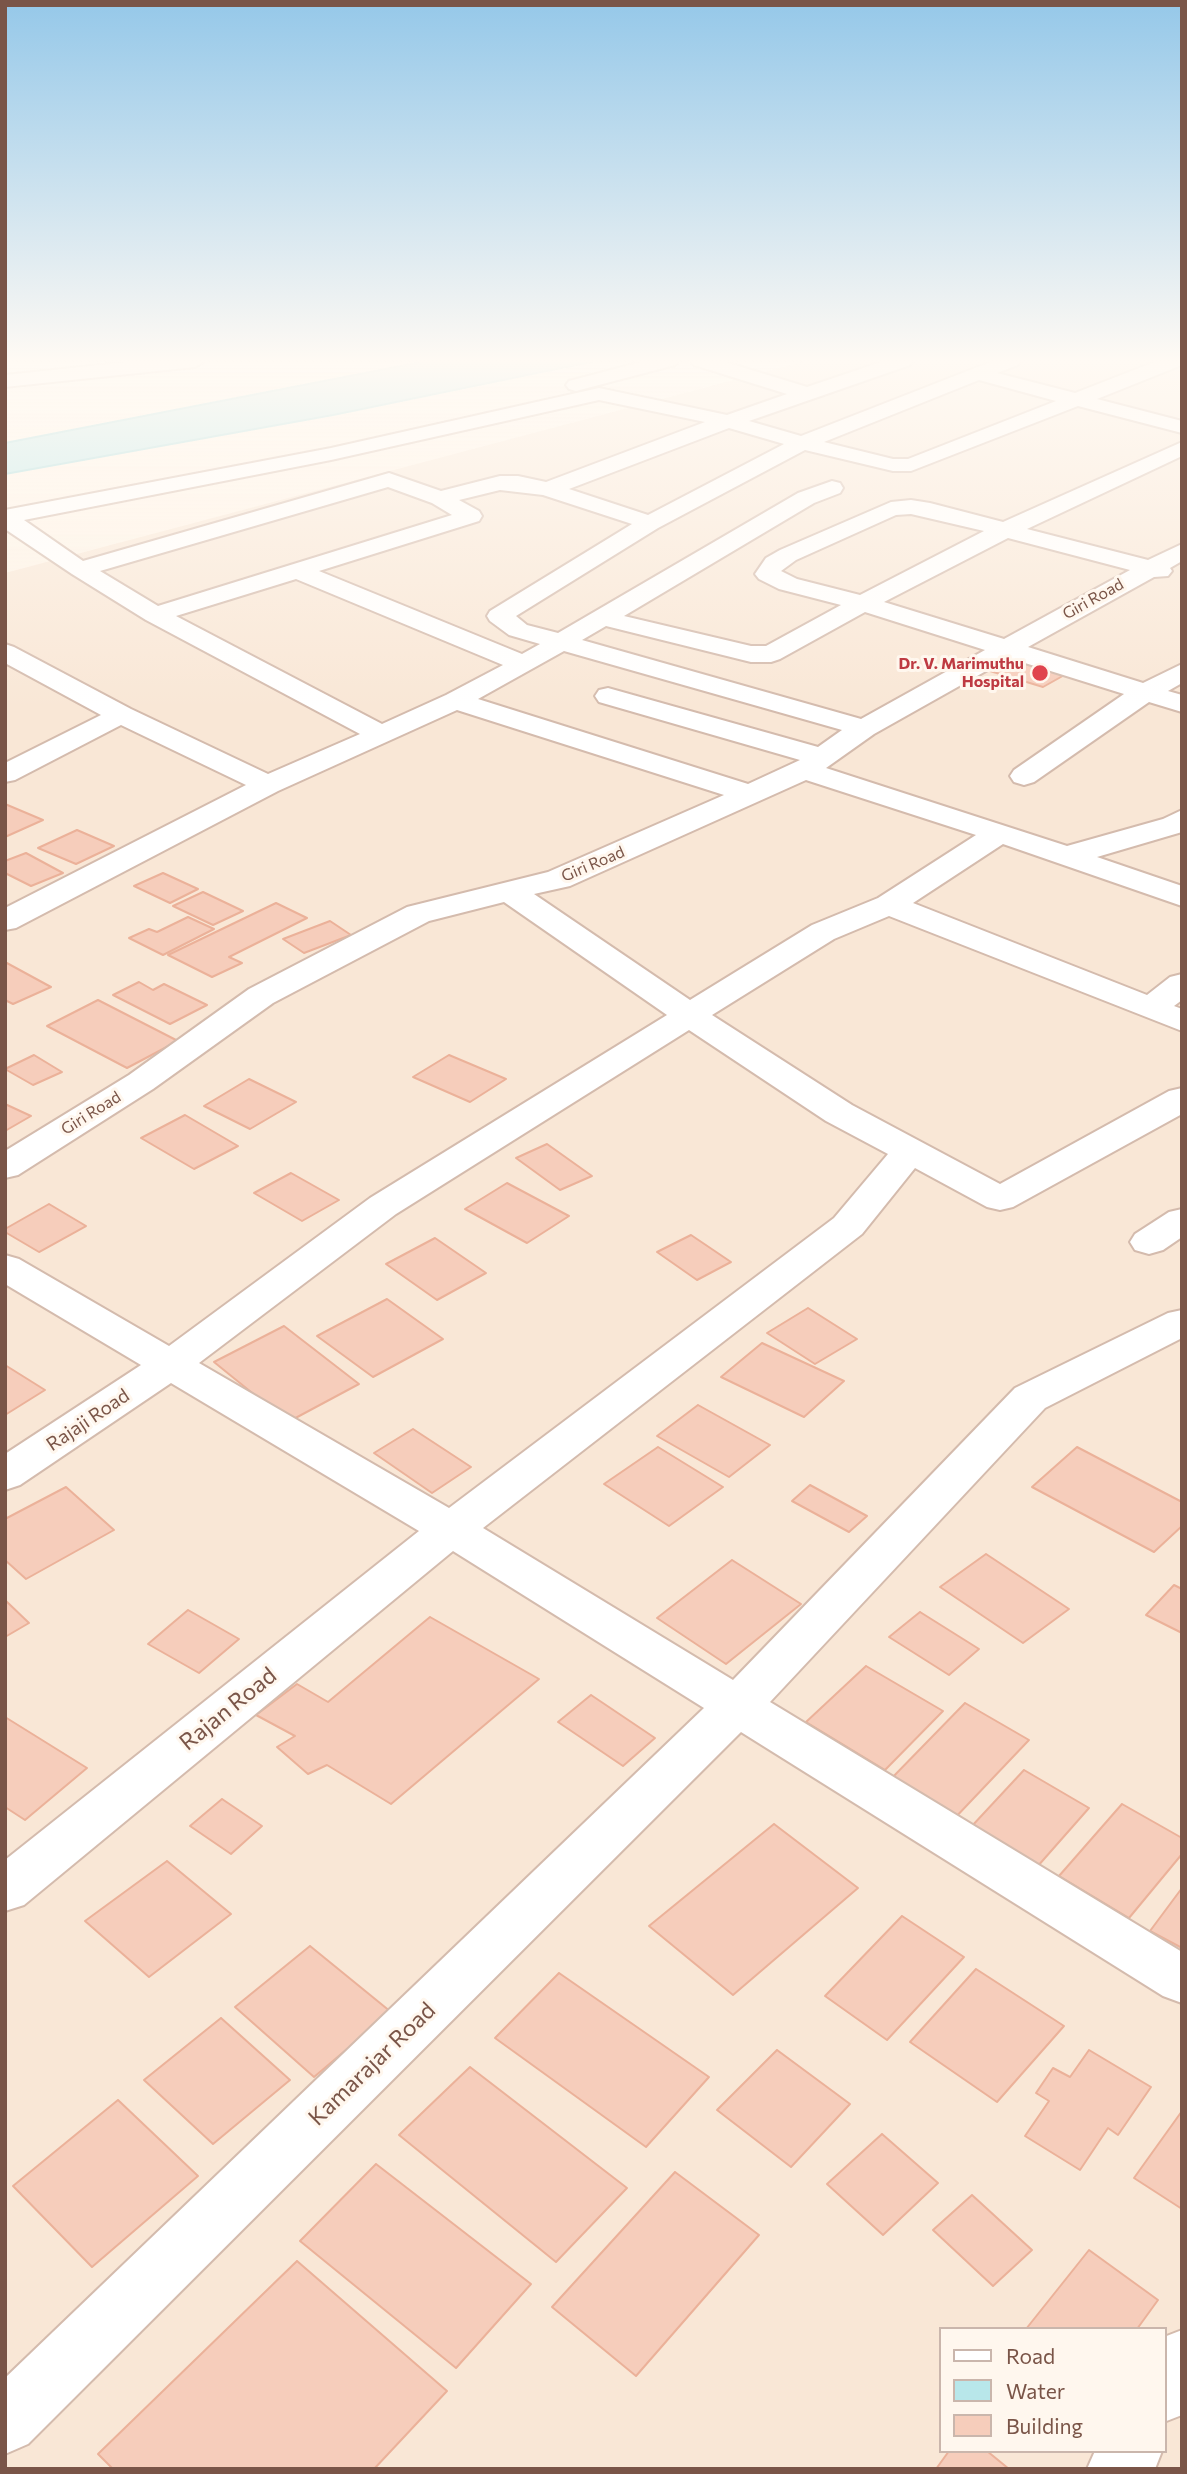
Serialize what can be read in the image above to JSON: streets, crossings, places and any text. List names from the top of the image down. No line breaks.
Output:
{"streets":{"street":["Giri Road","Rajaji Road","Rajan Road","Kamarajar Road"]},"places":["Dr. V. Marimuthu Hospital"],"legend":["Road","Water","Building"]}
